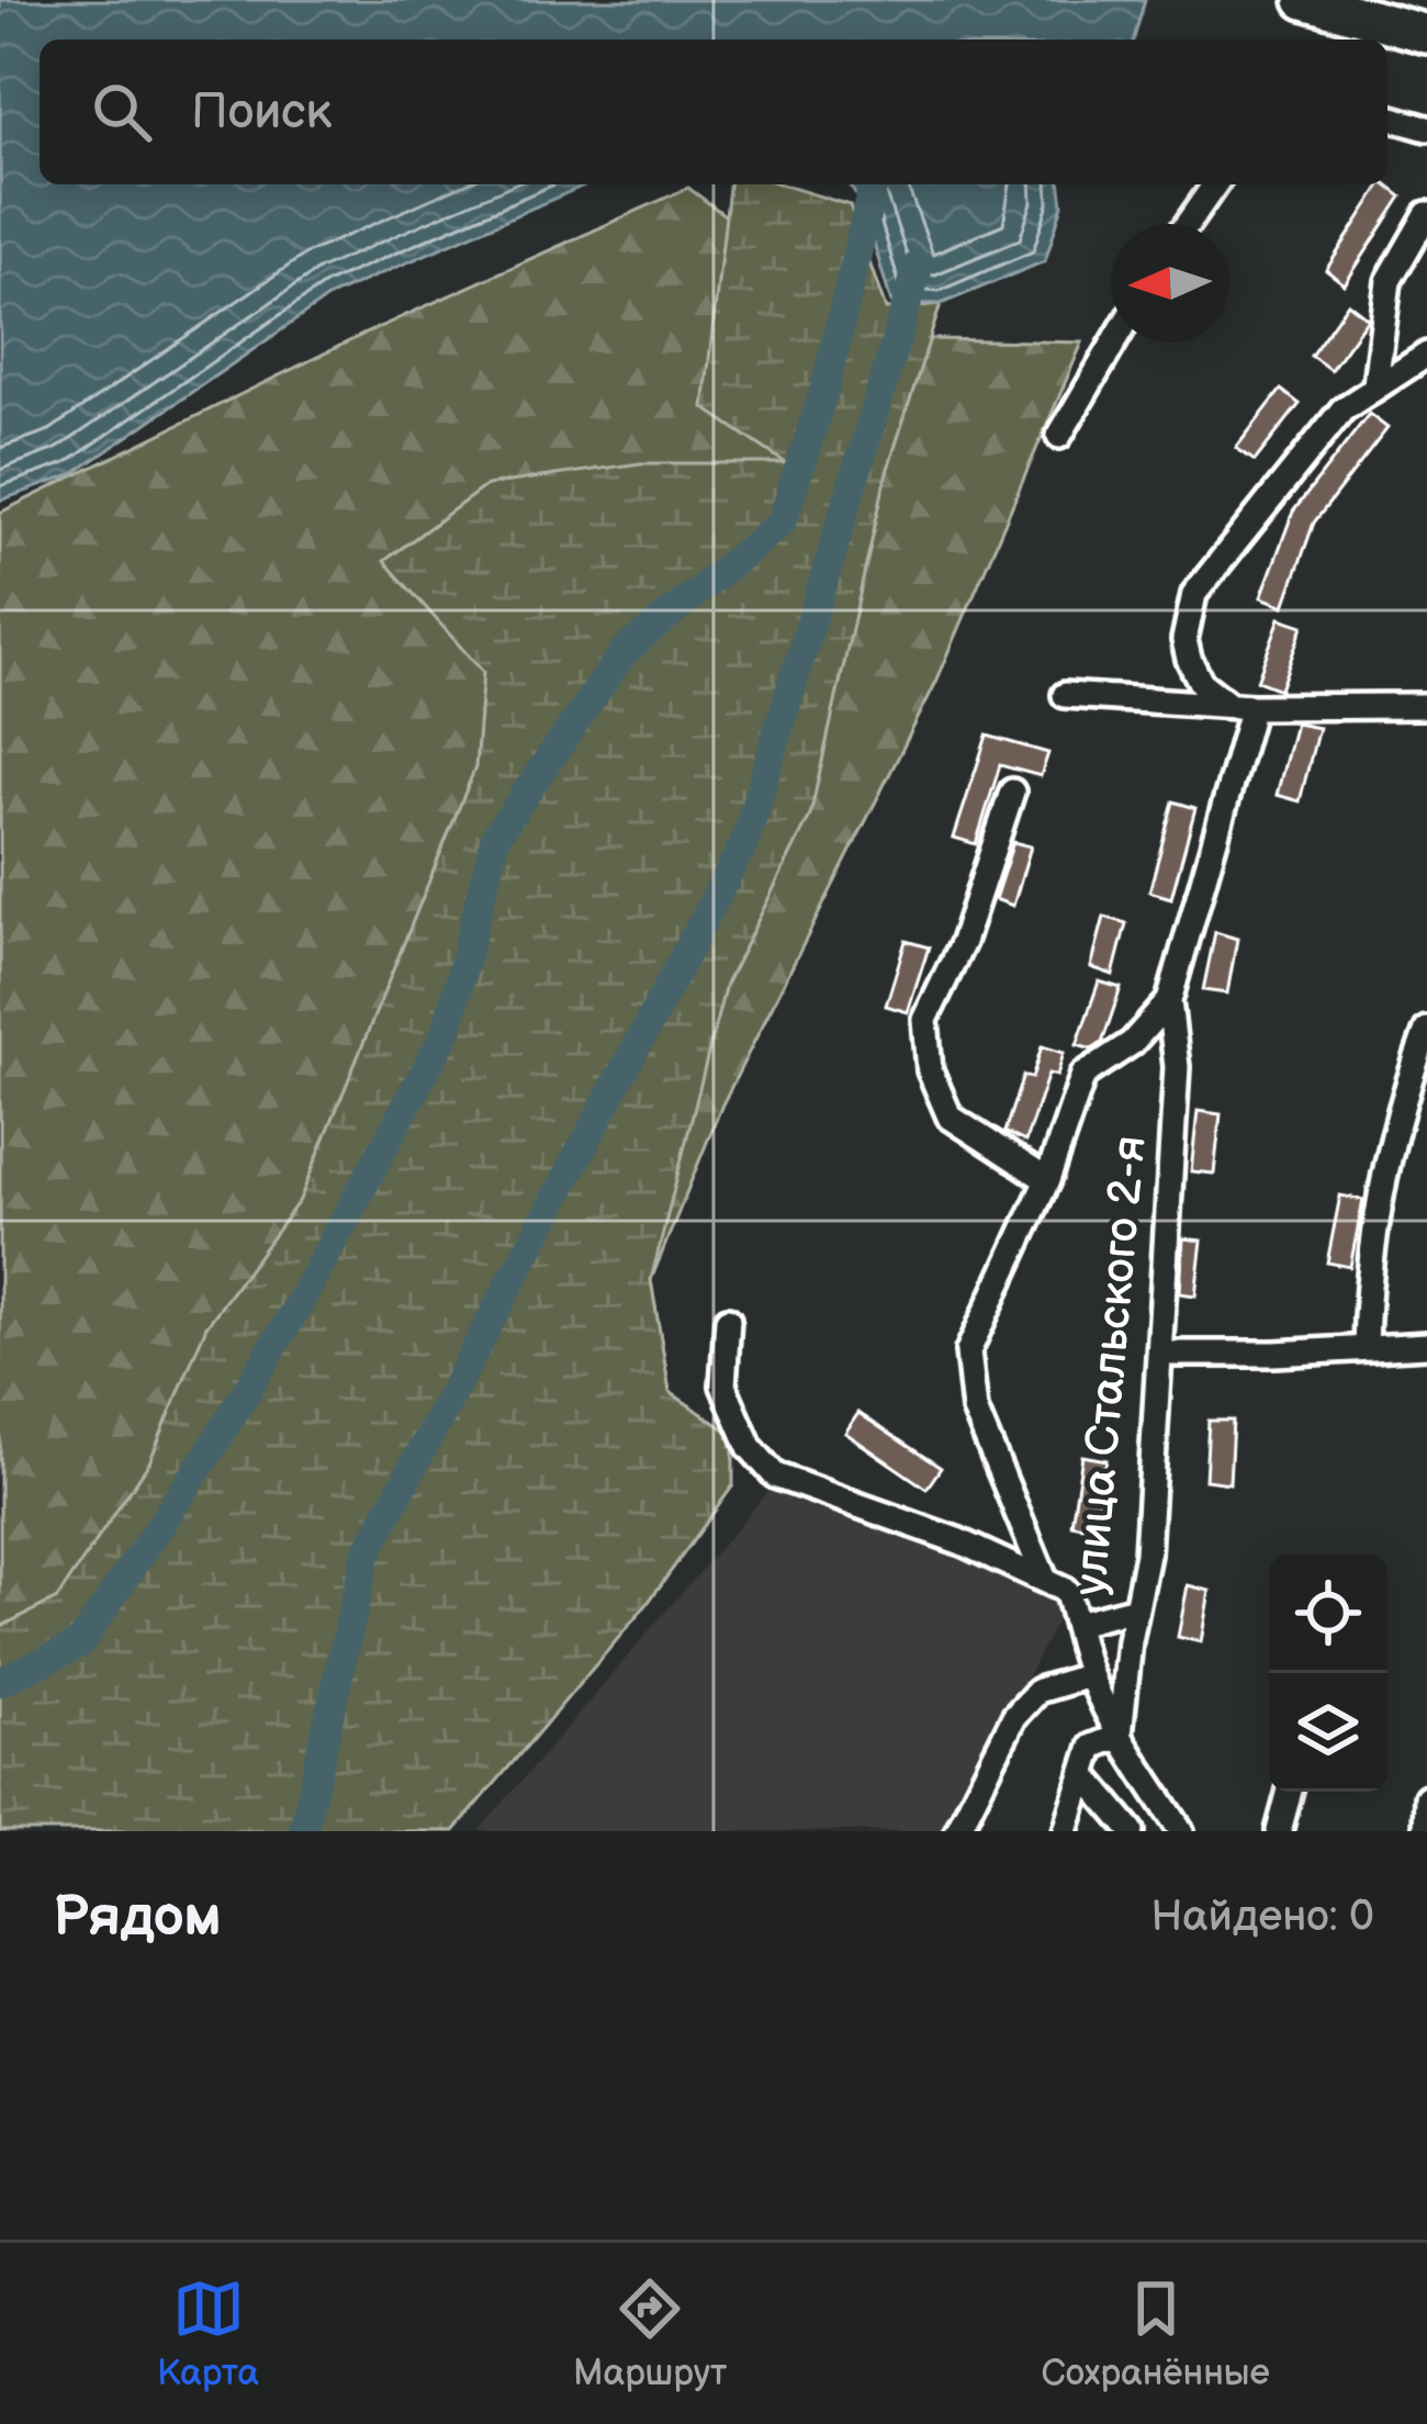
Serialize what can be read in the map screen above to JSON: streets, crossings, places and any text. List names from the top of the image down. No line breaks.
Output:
{"streets":{"street":["улица Стальского 2-я"]},"north":"left","page":{"search":"Поиск","heading":["Рядом","Найдено: 0"],"nav":["Карта","Маршрут","Сохранённые"]}}
